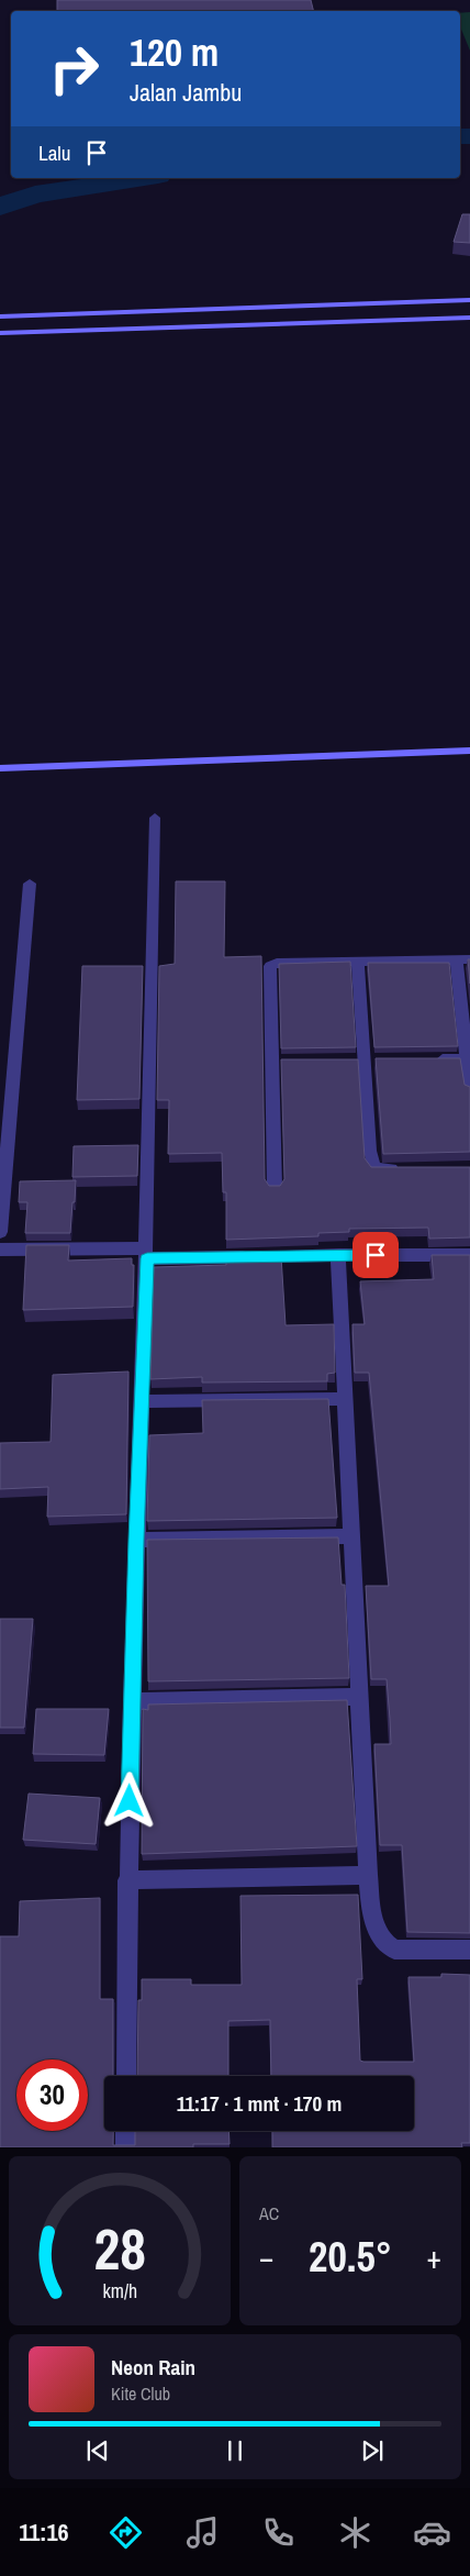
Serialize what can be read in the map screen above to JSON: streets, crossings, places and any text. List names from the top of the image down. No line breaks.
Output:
{"page":{"turn":["120 m","Jalan Jambu"],"then":"Lalu","limit":"30","trip":"11:17 · 1 mnt · 170 m","tile":"AC","heat":["−","20.5°","+"],"song":["Neon Rain","Kite Club"],"tabs":"11:16","gauge":["28","km/h"]}}
